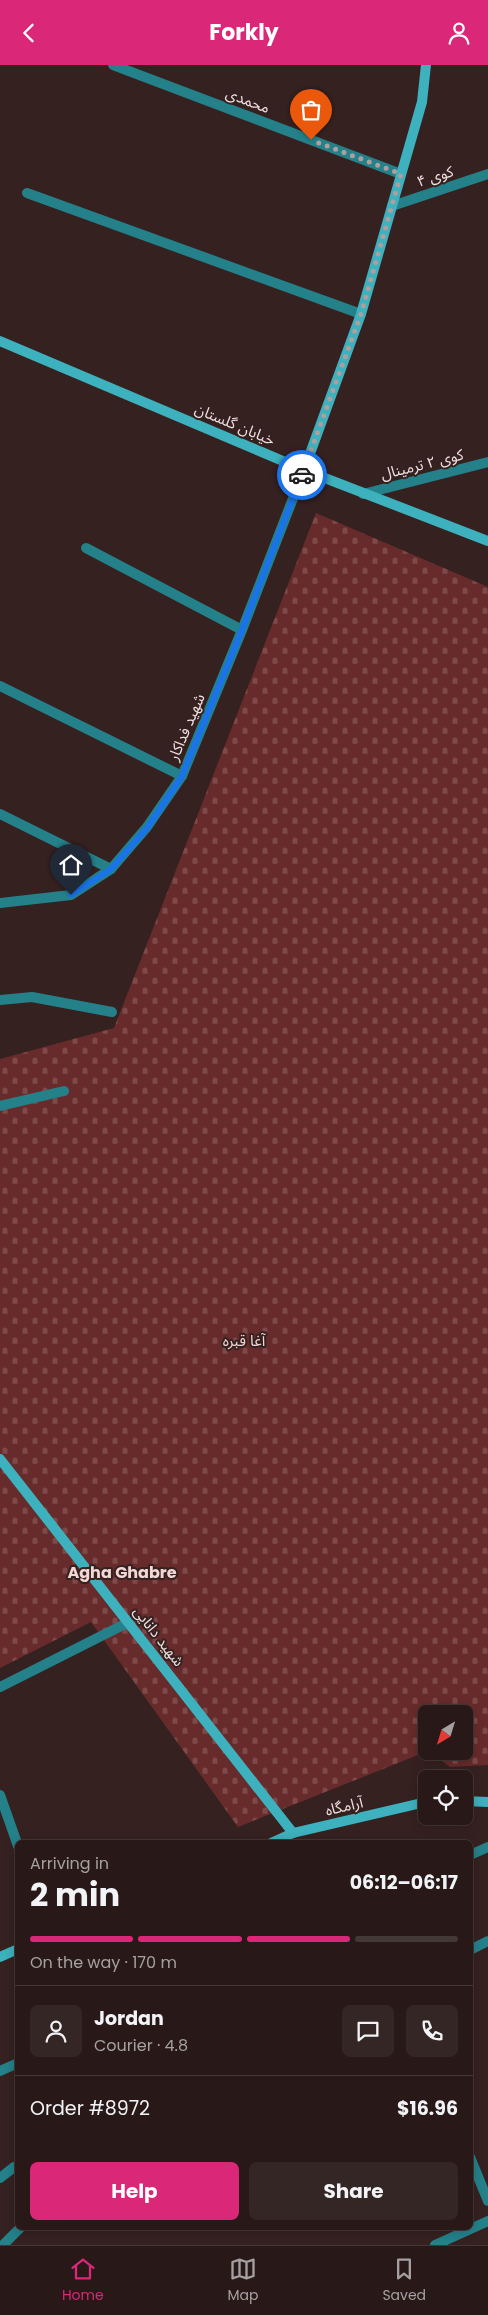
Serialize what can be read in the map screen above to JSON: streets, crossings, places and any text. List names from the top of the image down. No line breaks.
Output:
{"streets":{"street":["محمدی","کوی ۴","خیابان گلستان","کوی ۲ ترمینال","شهید فداکار","شهید دانایی","آرامگاه"]},"crossings":[["خیابان گلستان","کوی ۲ ترمینال"],["خیابان گلستان","شهید فداکار"],["شهید دانایی","آرامگاه"]],"districts":["Agha Ghabre"],"parks":["آغا قبره"],"north":"bottom left","page":{"header":"Forkly","heading":["2 min","Arriving in","06:12–06:17"],"panel":["Jordan","Courier · 4.8","Order #8972","$16.96"],"bar":"On the way · 170 m","buttons":["Help","Share"],"tabs":["Home","Map","Saved"]}}
